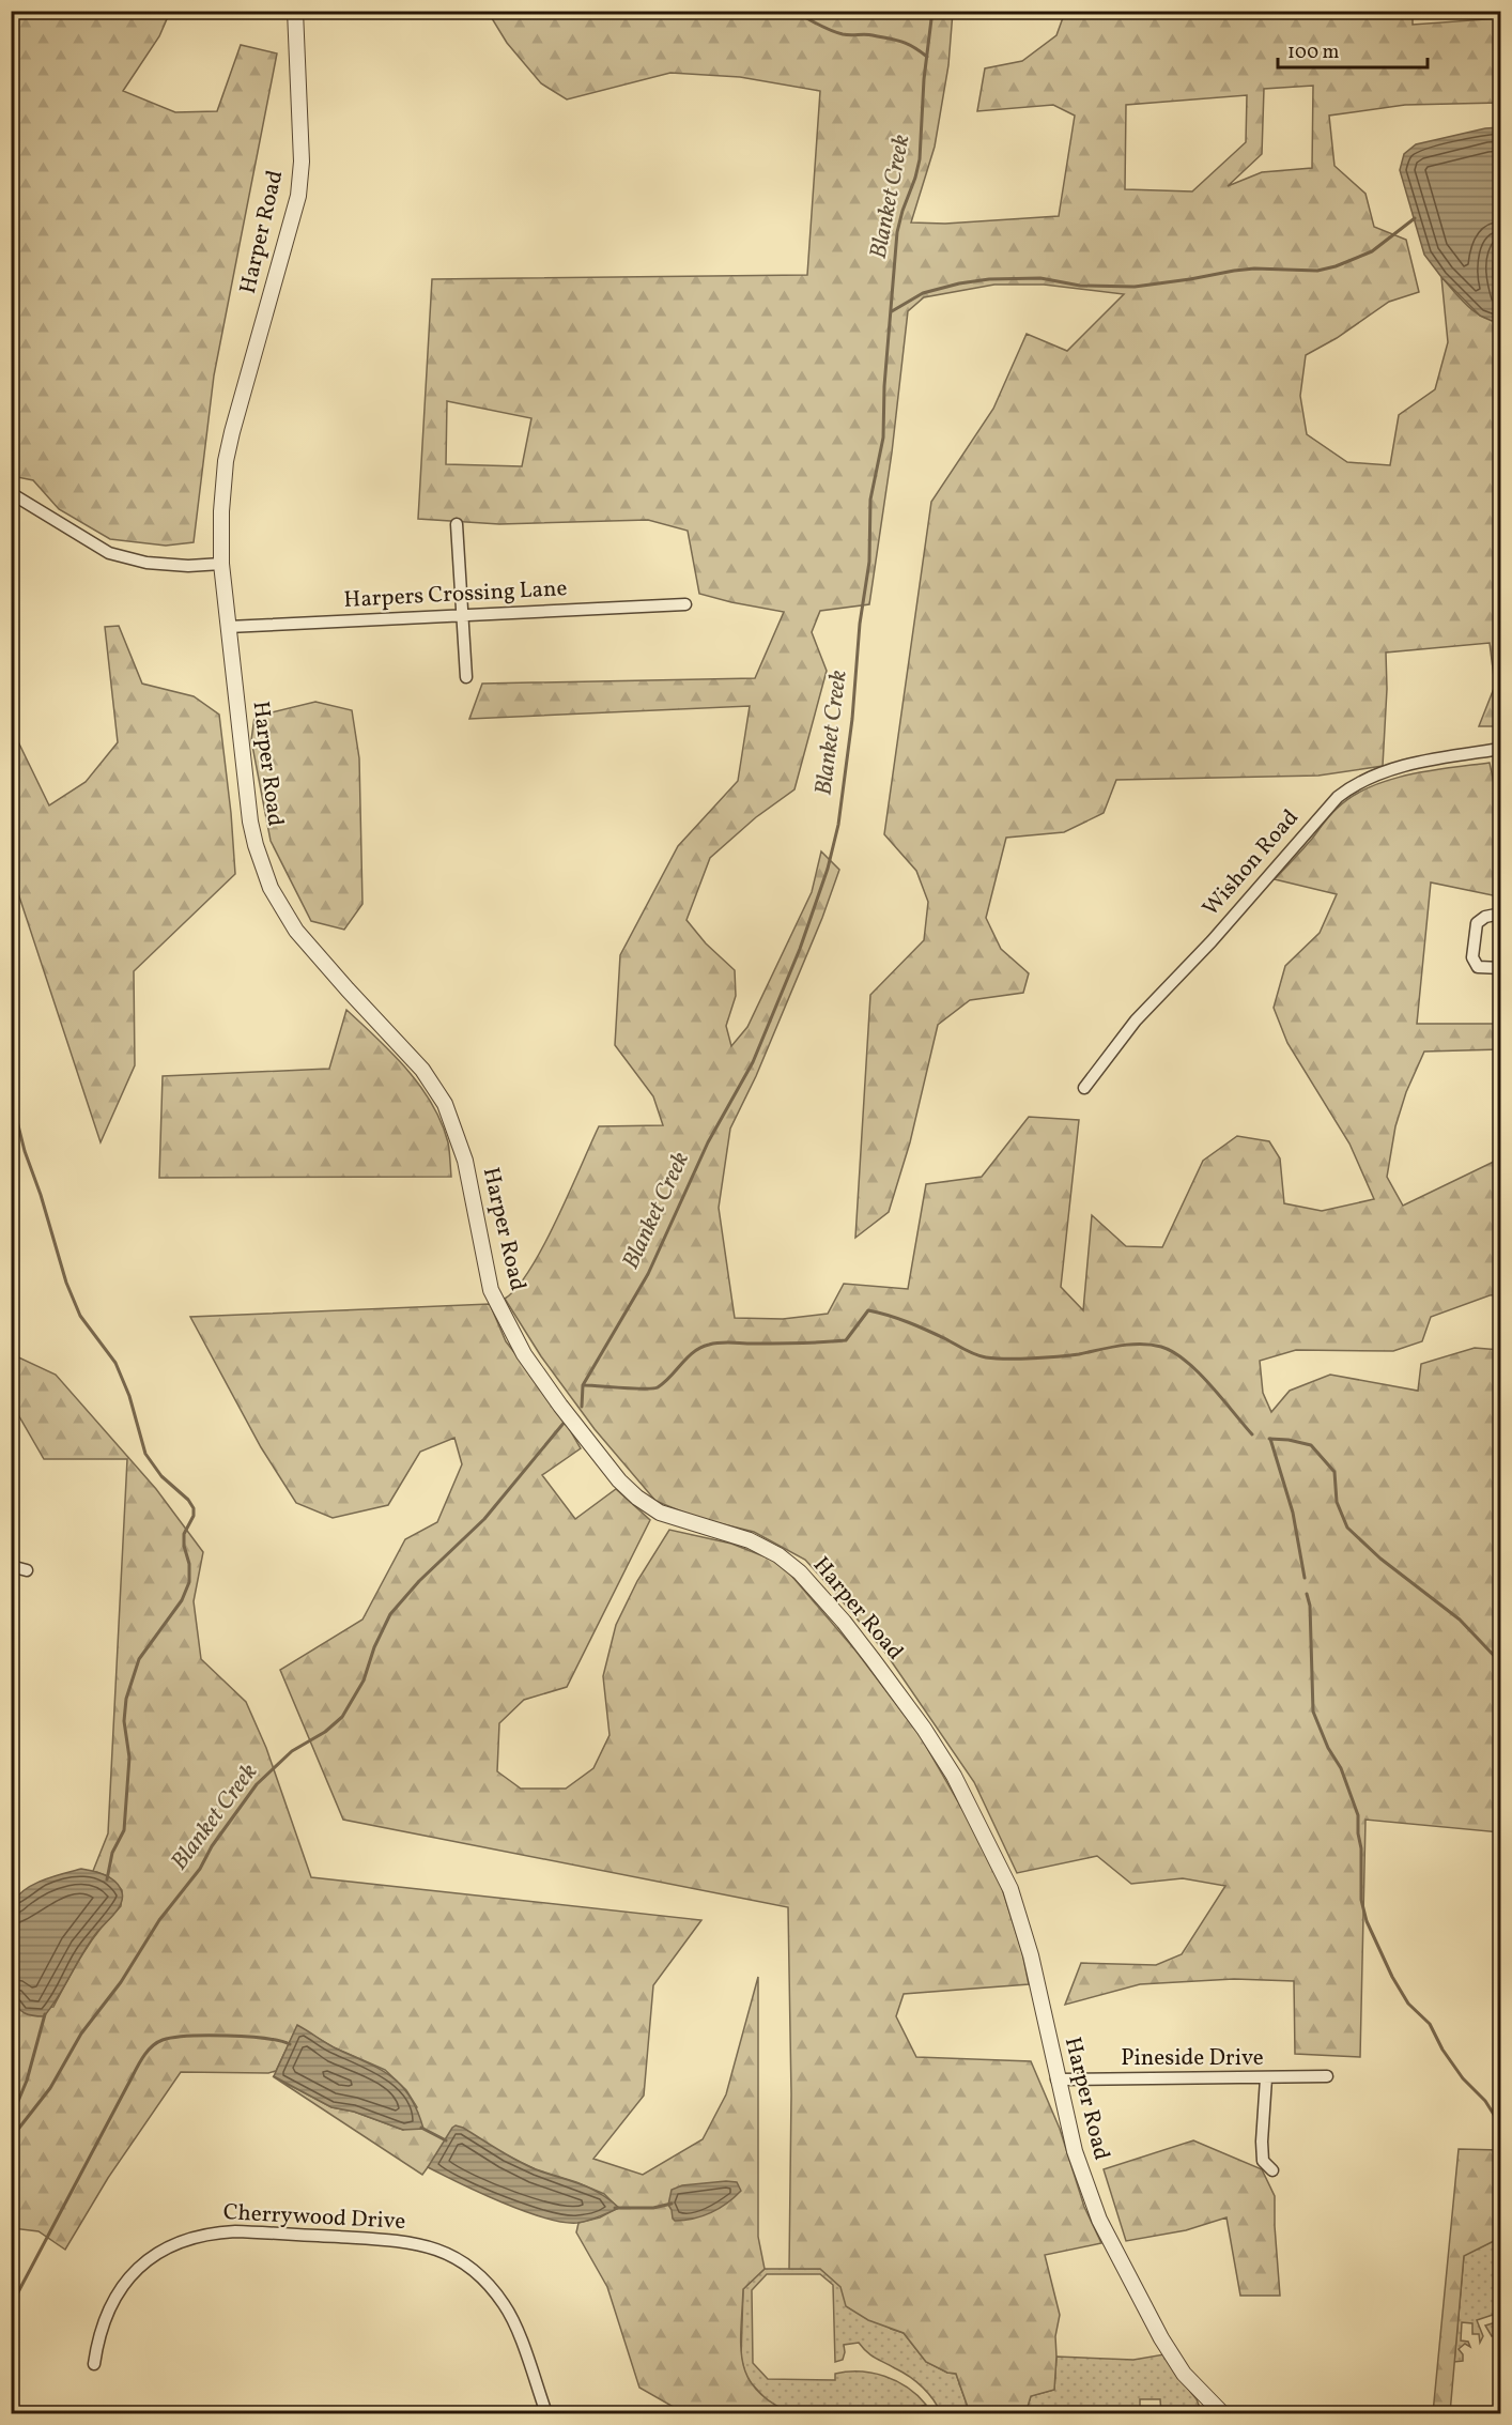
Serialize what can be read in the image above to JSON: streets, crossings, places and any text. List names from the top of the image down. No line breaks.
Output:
{"streets":{"street":["Harper Road","Harpers Crossing Lane","Wishon Road","Pineside Drive","Cherrywood Drive"]},"crossings":[["Harper Road","Harpers Crossing Lane"],["Harper Road","Pineside Drive"]],"water":["Blanket Creek"],"scale_bar":"100 m"}
